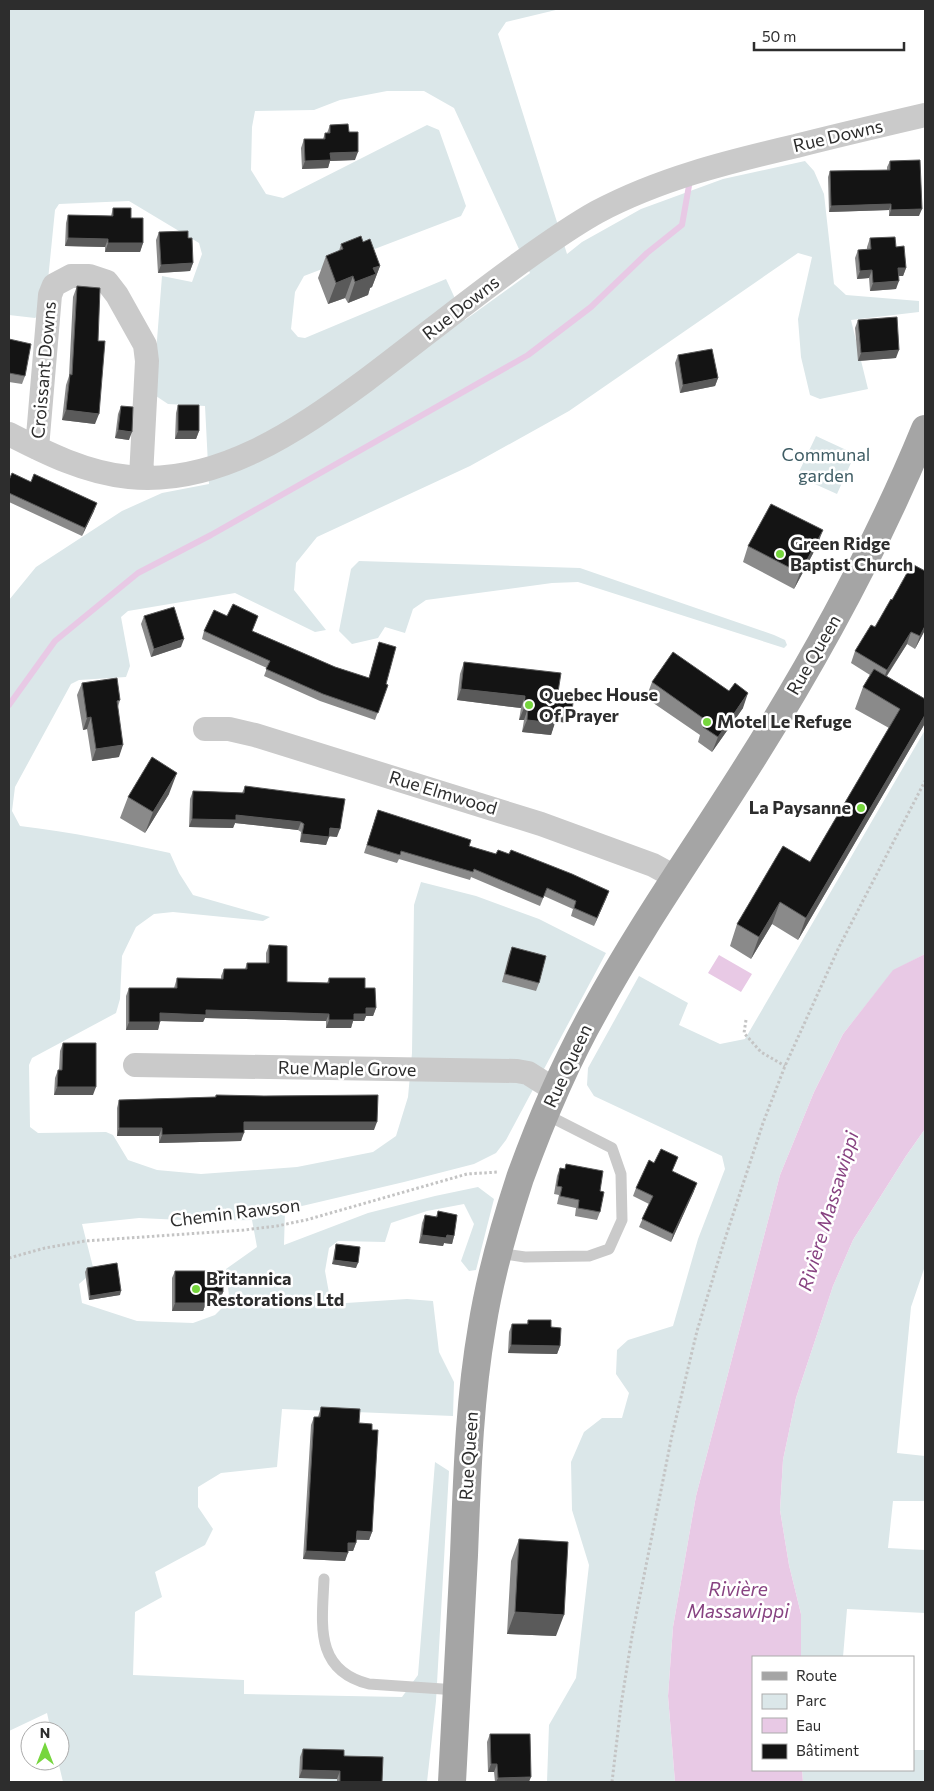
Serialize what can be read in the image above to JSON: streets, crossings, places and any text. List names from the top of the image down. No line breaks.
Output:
{"streets":{"main road":["Rue Queen"],"street":["Rue Downs","Croissant Downs","Rue Elmwood","Rue Maple Grove"],"path":["Chemin Rawson"]},"crossings":[["Rue Downs","Croissant Downs"],["Rue Queen","Rue Elmwood"],["Rue Queen","Rue Maple Grove"],["Rue Queen","Chemin Rawson"]],"water":["Rivière Massawippi"],"parks":["Communal garden"],"places":["Green Ridge Baptist Church","Quebec House Of Prayer","Motel Le Refuge","La Paysanne","Britannica Restorations Ltd"],"legend":["Route","Parc","Eau","Bâtiment"],"scale_bar":"50 m","north":"top"}
